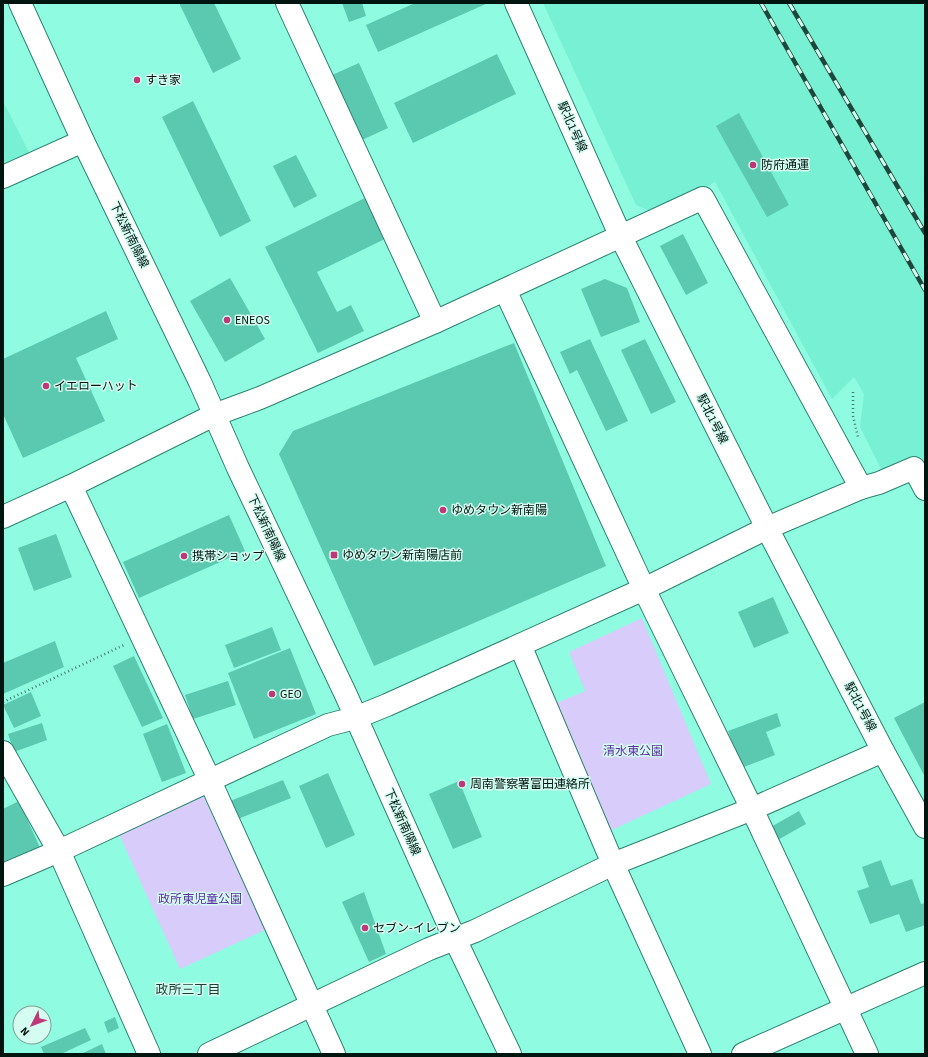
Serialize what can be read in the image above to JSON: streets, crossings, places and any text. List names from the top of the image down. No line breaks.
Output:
{"streets":{"street":["駅北1号線","下松新南陽線"]},"districts":["政所三丁目"],"parks":["清水東公園","政所東児童公園"],"places":{"other":["すき家","防府通運","ENEOS","イエローハット","ゆめタウン新南陽","携帯ショップ","GEO","周南警察署富田連絡所","セブン-イレブン"],"transit":["ゆめタウン新南陽店前"]},"north":"bottom left"}
